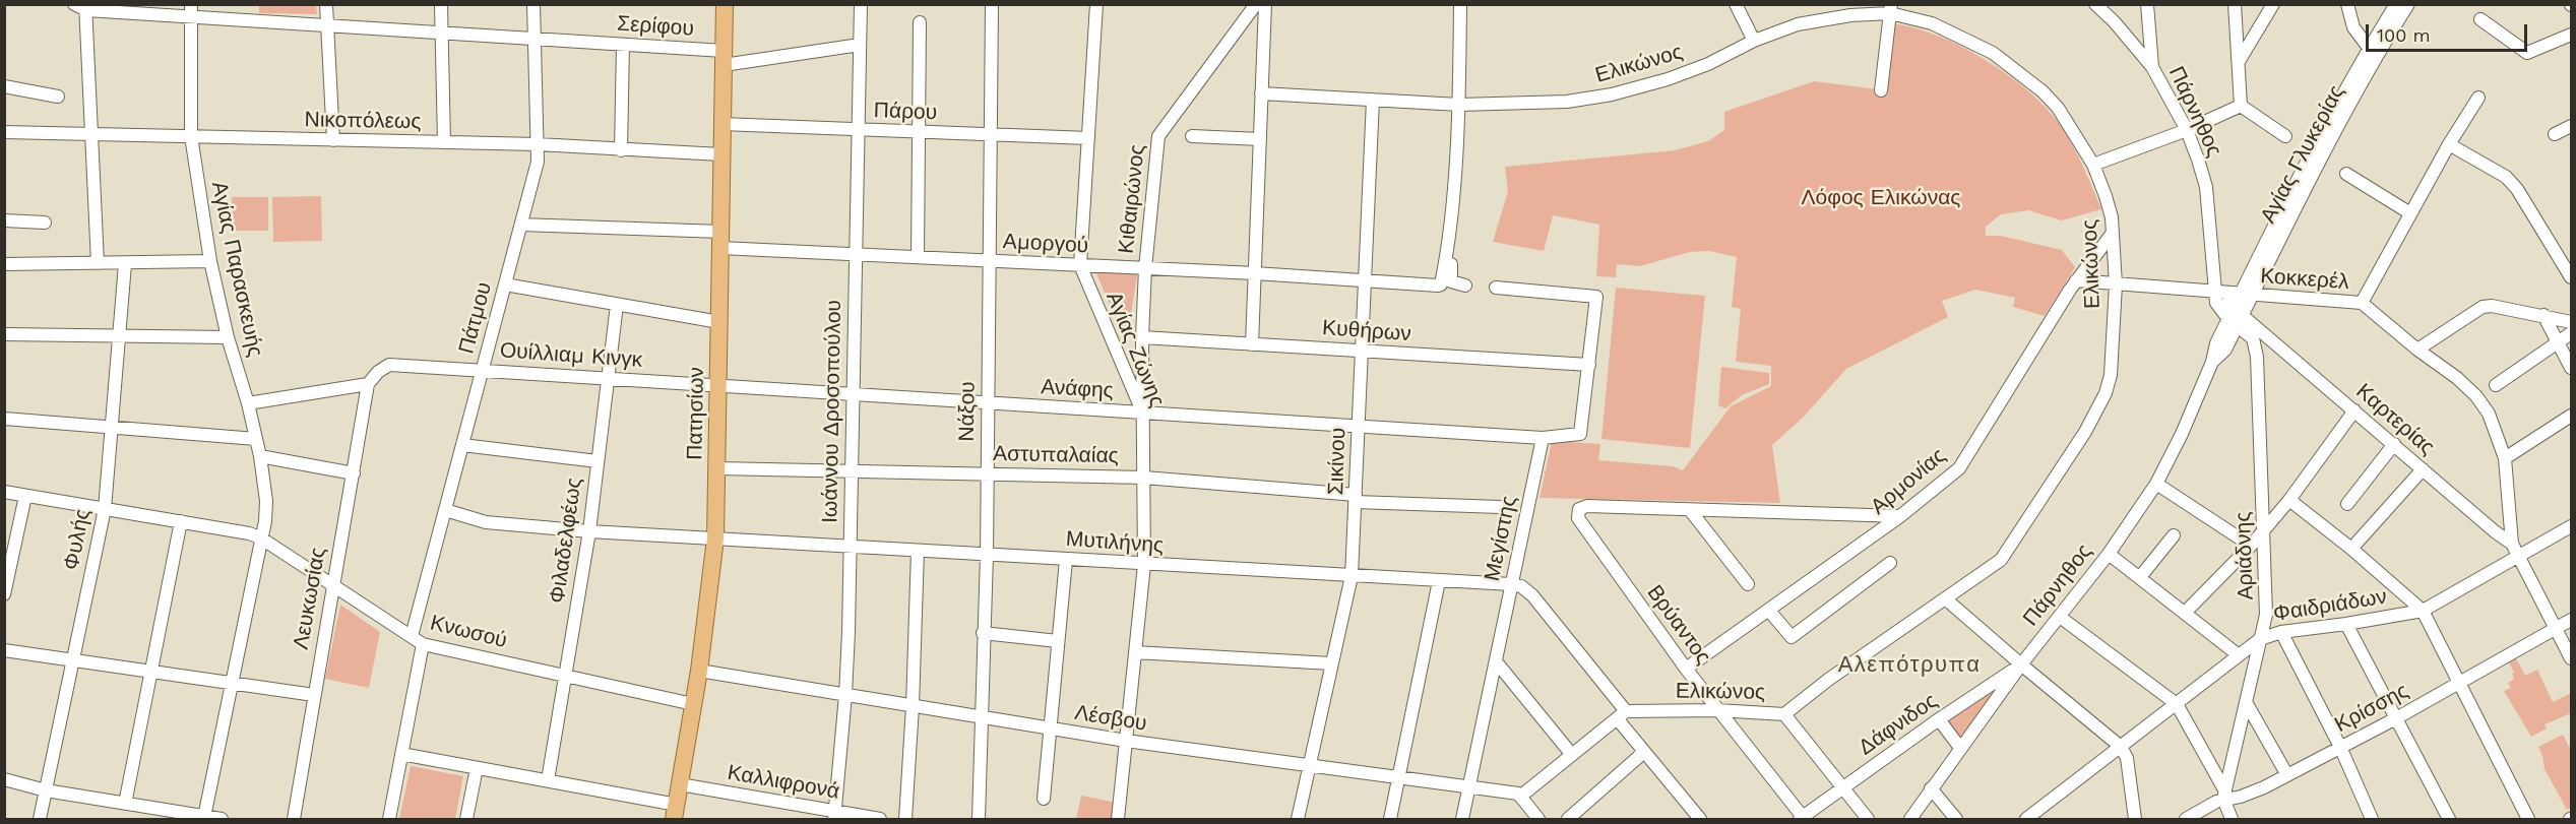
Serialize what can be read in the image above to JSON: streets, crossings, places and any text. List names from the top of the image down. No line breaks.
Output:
{"streets":{"main road":["Πατησίων"],"street":["Σερίφου","Ελικώνος","Πάρου","Πάρνηθος","Νικοπόλεως","Αγίας Γλυκερίας","Κιθαιρώνος","Αμοργού","Αγίας Παρασκευής","Κοκκερέλ","Πάτμου","Κυθήρων","Αγίας Ζώνης","Ουίλλιαμ Κινγκ","Ανάφης","Ιωάννου Δροσοπούλου","Νάξου","Καρτερίας","Αστυπαλαίας","Σικίνου","Αρμονίας","Μεγίστης","Φυλής","Φιλαδελφέως","Μυτιλήνης","Αριάδνης","Λευκωσίας","Φαιδριάδων","Βρύαντος","Κνωσού","Κρίσσης","Λέσβου","Δάφνιδος","Καλλιφρονά"]},"crossings":[["Σερίφου","Αγίας Παρασκευής"],["Σερίφου","Πάτμου"],["Σερίφου","Ιωάννου Δροσοπούλου"],["Σερίφου","Πατησίων"],["Ελικώνος","Κοκκερέλ"],["Ελικώνος","Σικίνου"],["Ελικώνος","Αρμονίας"],["Ελικώνος","Βρύαντος"],["Πάρου","Αγίας Ζώνης"],["Πάρου","Ιωάννου Δροσοπούλου"],["Πάρου","Νάξου"],["Πάρου","Πατησίων"],["Πάρνηθος","Αγίας Γλυκερίας"],["Πάρνηθος","Κοκκερέλ"],["Πάρνηθος","Καρτερίας"],["Πάρνηθος","Δάφνιδος"],["Νικοπόλεως","Αγίας Παρασκευής"],["Νικοπόλεως","Πάτμου"],["Νικοπόλεως","Πατησίων"],["Αγίας Γλυκερίας","Κοκκερέλ"],["Αγίας Γλυκερίας","Καρτερίας"],["Κιθαιρώνος","Αμοργού"],["Κιθαιρώνος","Κυθήρων"],["Κιθαιρώνος","Αγίας Ζώνης"],["Κιθαιρώνος","Ανάφης"],["Αμοργού","Πάτμου"],["Αμοργού","Αγίας Ζώνης"],["Αμοργού","Ιωάννου Δροσοπούλου"],["Αμοργού","Νάξου"],["Αμοργού","Πατησίων"],["Αμοργού","Σικίνου"],["Αγίας Παρασκευής","Κνωσού"],["Κοκκερέλ","Καρτερίας"],["Κοκκερέλ","Αρμονίας"],["Πάτμου","Ουίλλιαμ Κινγκ"],["Πάτμου","Μυτιλήνης"],["Πάτμου","Κνωσού"],["Κυθήρων","Σικίνου"],["Αγίας Ζώνης","Ανάφης"],["Αγίας Ζώνης","Αστυπαλαίας"],["Αγίας Ζώνης","Μυτιλήνης"],["Αγίας Ζώνης","Λέσβου"],["Ουίλλιαμ Κινγκ","Ανάφης"],["Ουίλλιαμ Κινγκ","Πατησίων"],["Ουίλλιαμ Κινγκ","Φιλαδελφέως"],["Ουίλλιαμ Κινγκ","Λευκωσίας"],["Ανάφης","Ιωάννου Δροσοπούλου"],["Ανάφης","Νάξου"],["Ανάφης","Πατησίων"],["Ανάφης","Σικίνου"],["Ανάφης","Μεγίστης"],["Ιωάννου Δροσοπούλου","Αστυπαλαίας"],["Ιωάννου Δροσοπούλου","Μυτιλήνης"],["Ιωάννου Δροσοπούλου","Λέσβου"],["Ιωάννου Δροσοπούλου","Καλλιφρονά"],["Νάξου","Αστυπαλαίας"],["Νάξου","Μυτιλήνης"],["Νάξου","Λέσβου"],["Πατησίων","Αστυπαλαίας"],["Πατησίων","Μυτιλήνης"],["Πατησίων","Κνωσού"],["Πατησίων","Λέσβου"],["Πατησίων","Καλλιφρονά"],["Καρτερίας","Αριάδνης"],["Καρτερίας","Φαιδριάδων"],["Καρτερίας","Κρίσσης"],["Αστυπαλαίας","Σικίνου"],["Σικίνου","Μυτιλήνης"],["Σικίνου","Λέσβου"],["Αρμονίας","Βρύαντος"],["Μεγίστης","Μυτιλήνης"],["Μεγίστης","Λέσβου"],["Φιλαδελφέως","Μυτιλήνης"],["Φιλαδελφέως","Κνωσού"],["Αριάδνης","Φαιδριάδων"],["Αριάδνης","Κρίσσης"],["Λευκωσίας","Κνωσού"],["Βρύαντος","Δάφνιδος"]],"districts":["Αλεπότρυπα"],"parks":["Λόφος Ελικώνας"],"scale_bar":"100 m"}
